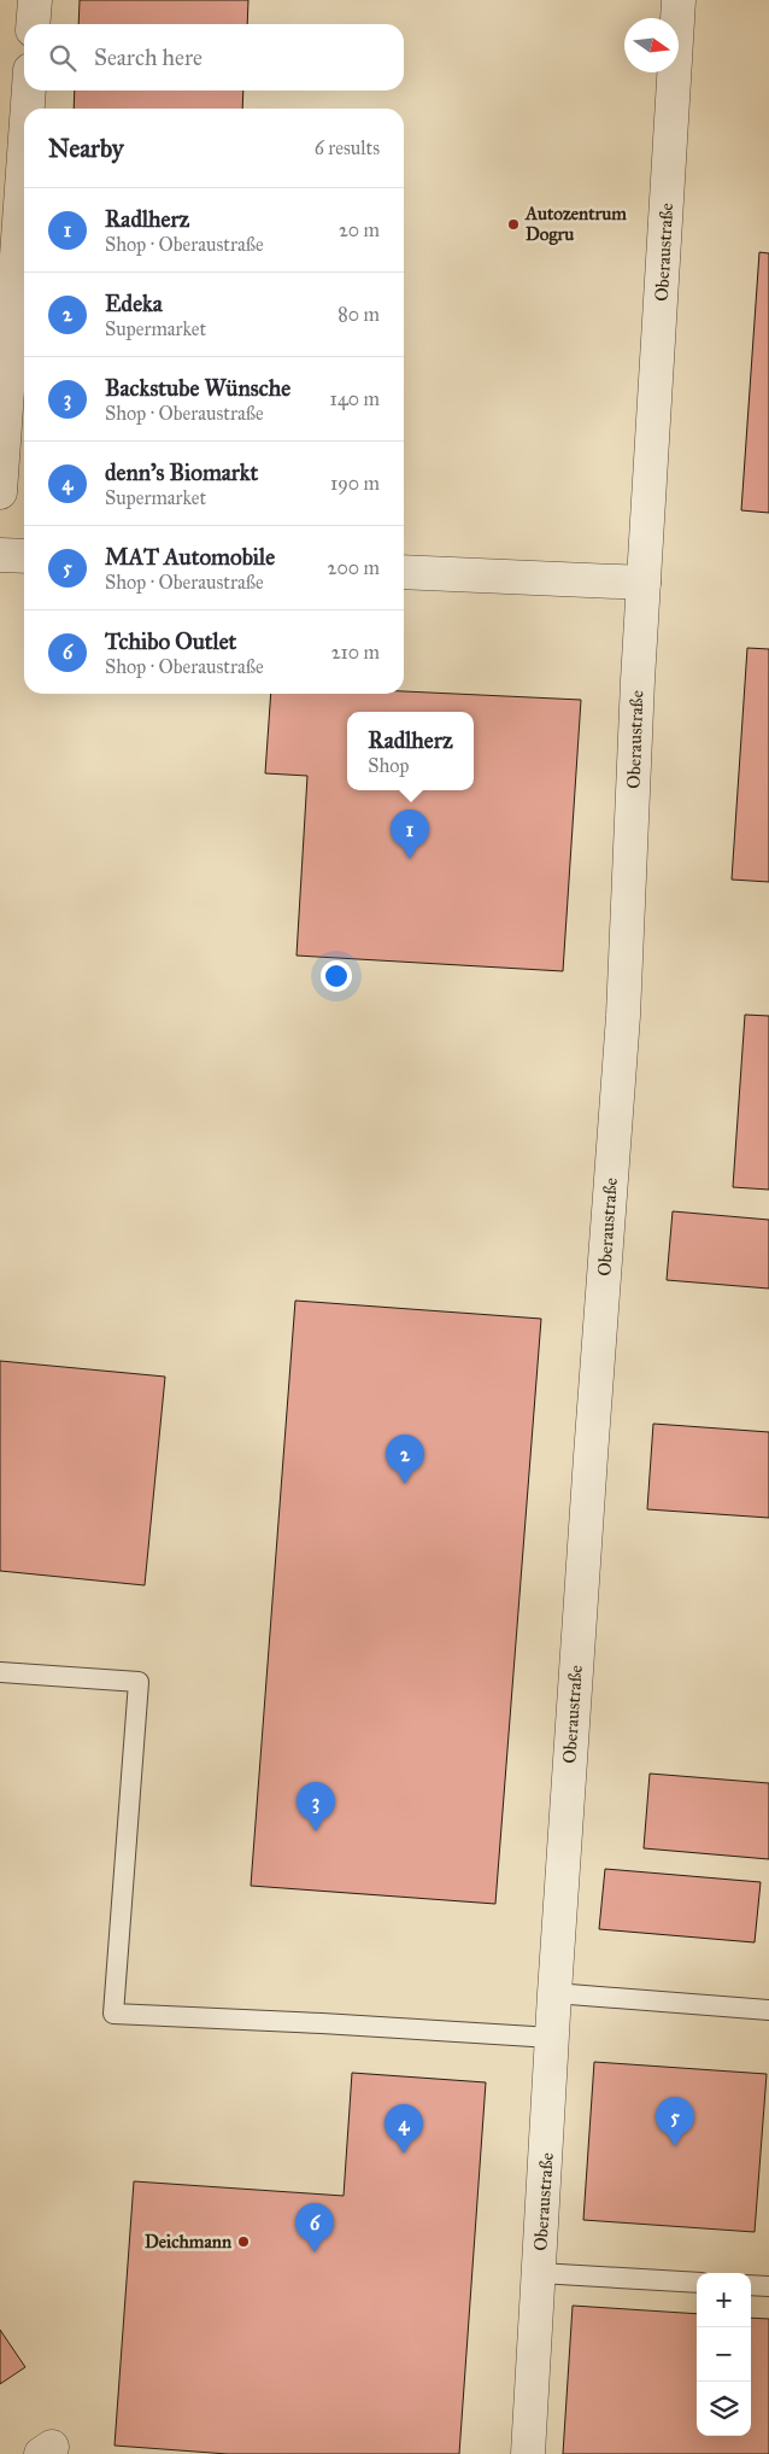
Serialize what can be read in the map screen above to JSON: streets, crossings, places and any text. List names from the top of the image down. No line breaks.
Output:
{"streets":{"street":["Oberaustraße"]},"places":["Autozentrum Dogru","Deichmann"],"north":"right","page":{"search":"Search here","heading":["Nearby","6 results"],"list":[{"mark":"1","name":"Radlherz","note":"Shop · Oberaustraße","value":"20 m"},{"mark":"2","name":"Edeka","note":"Supermarket","value":"80 m"},{"mark":"3","name":"Backstube Wünsche","note":"Shop · Oberaustraße","value":"140 m"},{"mark":"4","name":"denn's Biomarkt","note":"Supermarket","value":"190 m"},{"mark":"5","name":"MAT Automobile","note":"Shop · Oberaustraße","value":"200 m"},{"mark":"6","name":"Tchibo Outlet","note":"Shop · Oberaustraße","value":"210 m"}],"popup":["Radlherz","Shop"],"pins":["1","2","3","5","4","6"],"map_buttons":["+","−"]}}
